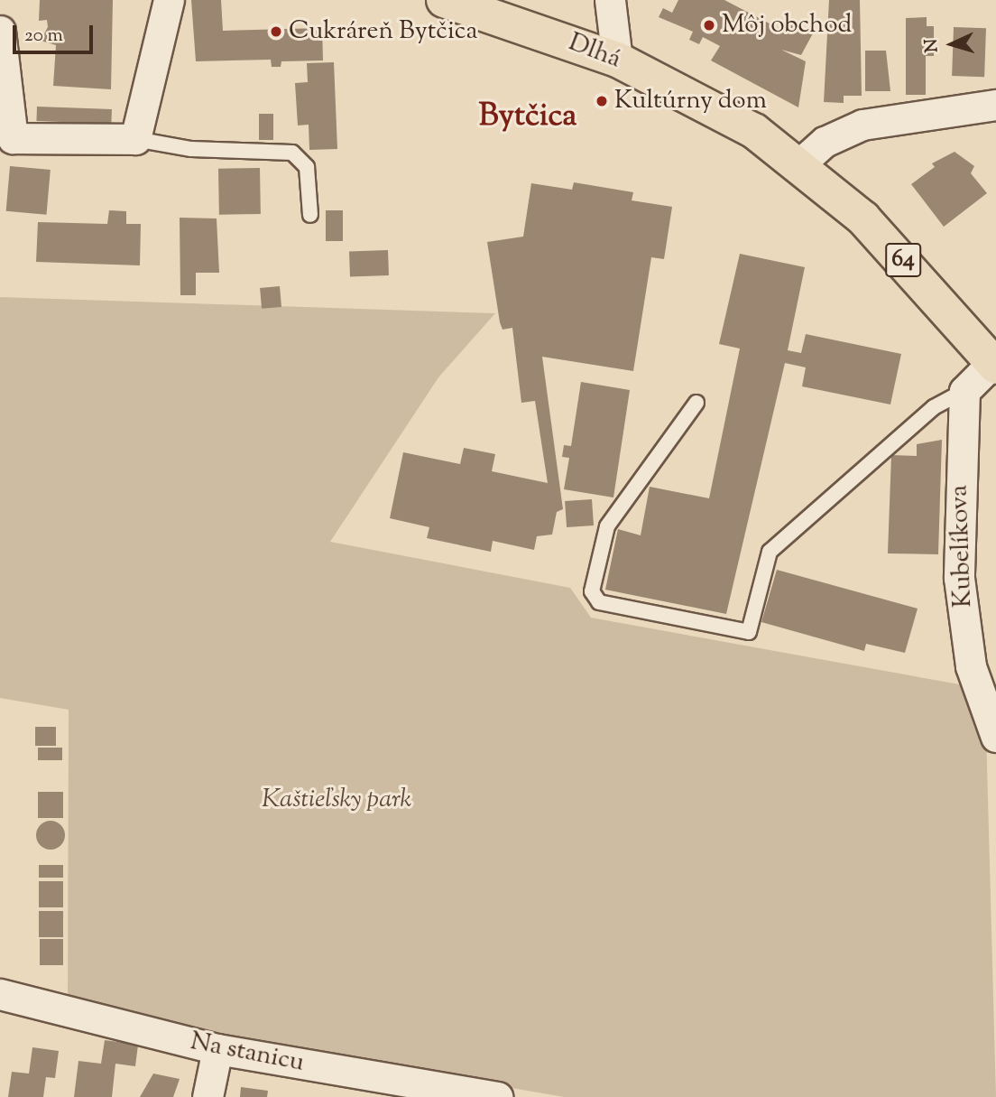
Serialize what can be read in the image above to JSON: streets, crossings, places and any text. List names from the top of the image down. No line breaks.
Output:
{"streets":{"main road":["Dlhá","64"],"street":["Kubelíkova","Na stanicu"]},"crossings":[["Dlhá","64"]],"districts":["Bytčica"],"parks":["Kaštieľsky park"],"places":["Môj obchod","Cukráreň Bytčica","Kultúrny dom"],"scale_bar":"20 m","north":"left"}
